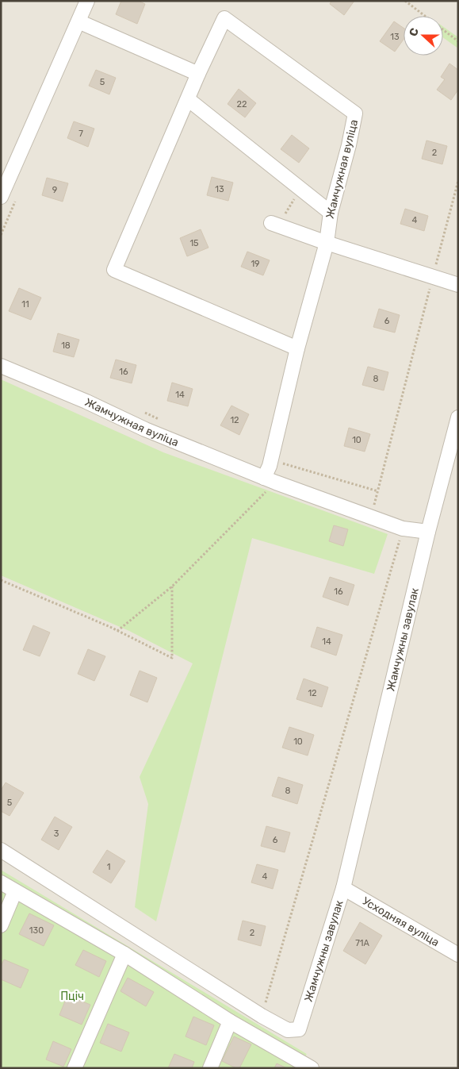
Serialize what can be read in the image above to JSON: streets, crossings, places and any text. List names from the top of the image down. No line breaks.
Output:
{"streets":{"street":["Жамчужная вуліца","Жамчужны завулак","Усходняя вуліца"]},"crossings":[["Жамчужная вуліца","Жамчужны завулак"],["Жамчужны завулак","Усходняя вуліца"]],"parks":["Пціч"],"house_numbers":["13","5","22","7","2","13","9","4","15","19","11","6","18","16","8","14","12","10","16","14","12","10","8","5","3","6","1","4","130","2","71А"],"north":"left"}
